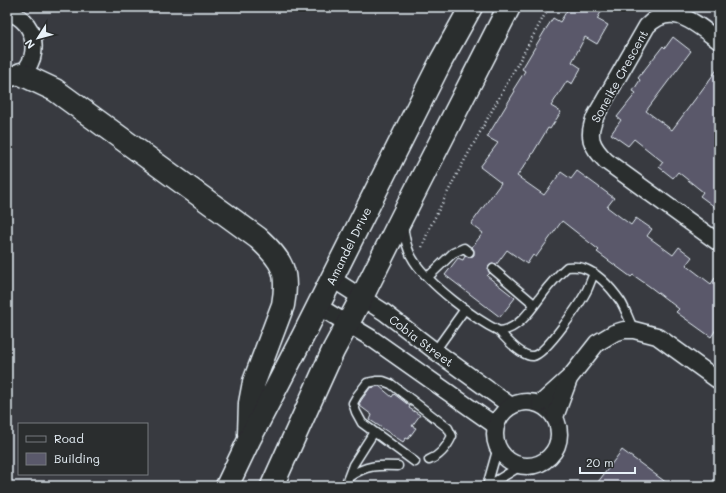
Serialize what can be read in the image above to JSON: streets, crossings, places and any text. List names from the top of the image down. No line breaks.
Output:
{"streets":{"street":["Soneike Crescent","Amandel Drive","Cobia Street"]},"crossings":[["Amandel Drive","Cobia Street"]],"legend":["Road","Building"],"scale_bar":"20 m","north":"bottom left"}
